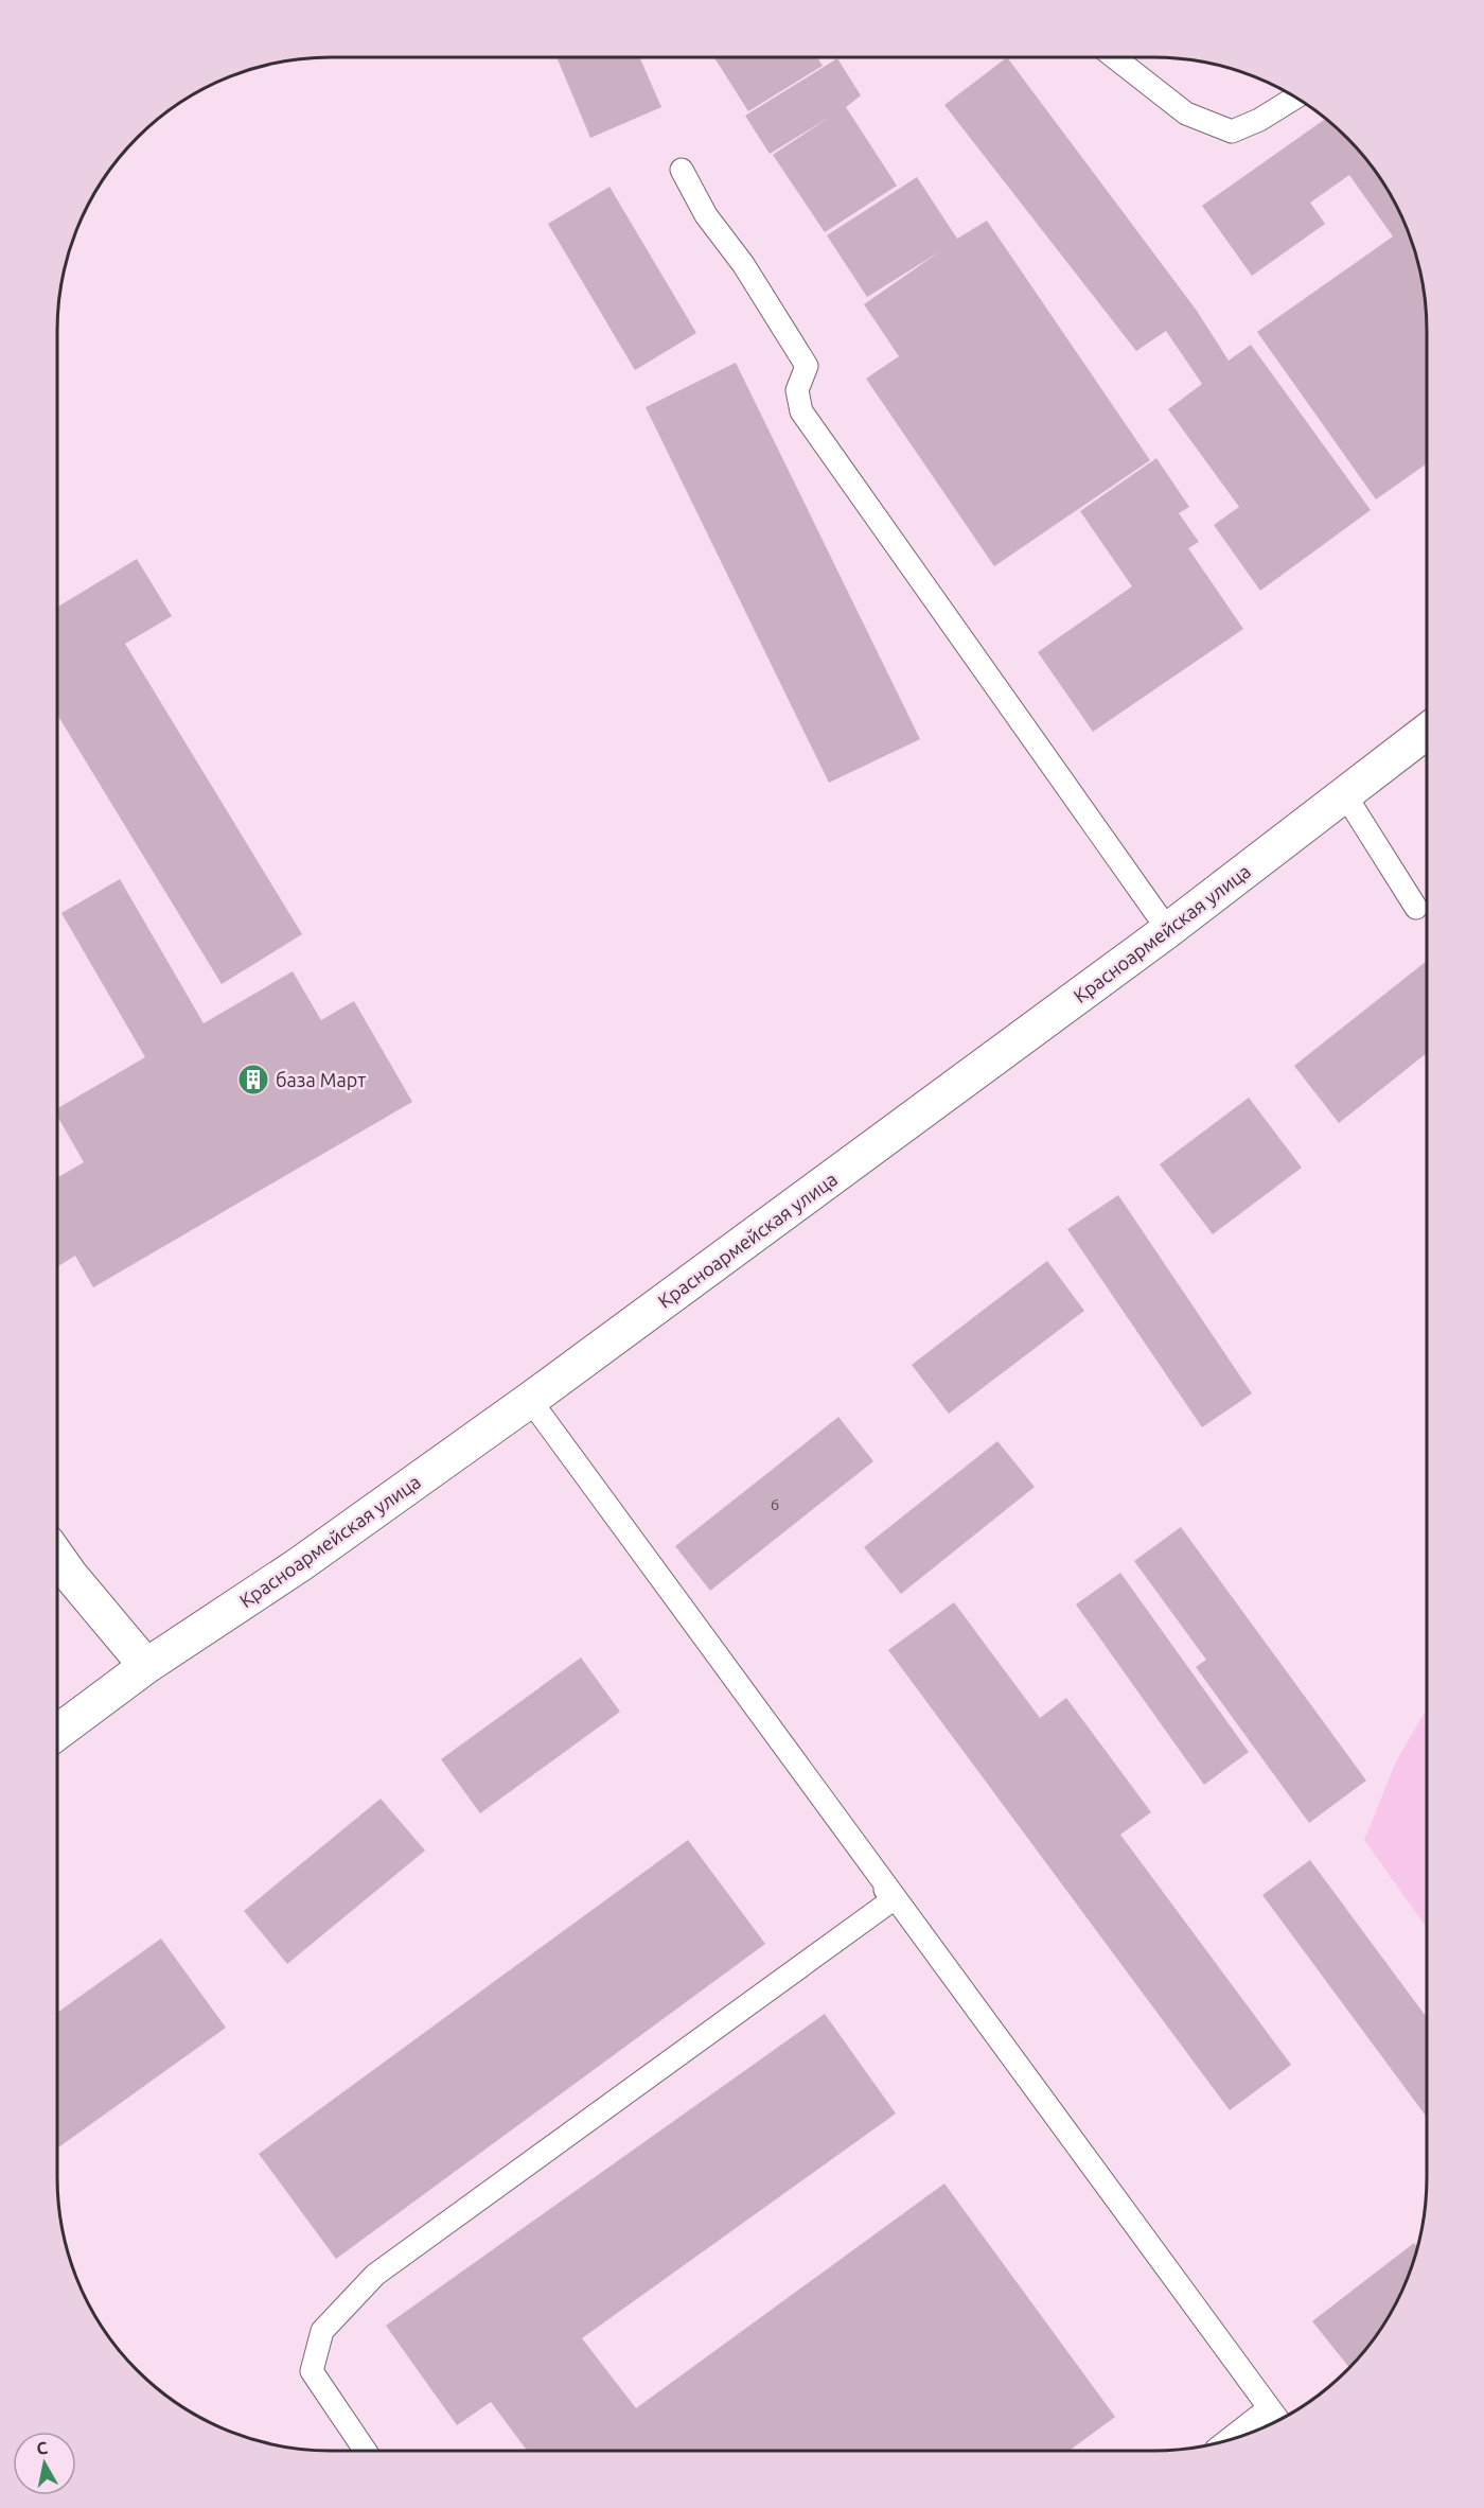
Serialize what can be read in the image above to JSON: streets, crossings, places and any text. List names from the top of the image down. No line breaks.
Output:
{"streets":{"main road":["Красноармейская улица"]},"places":{"building":["база Март"]},"house_numbers":["6"],"north":"top"}
